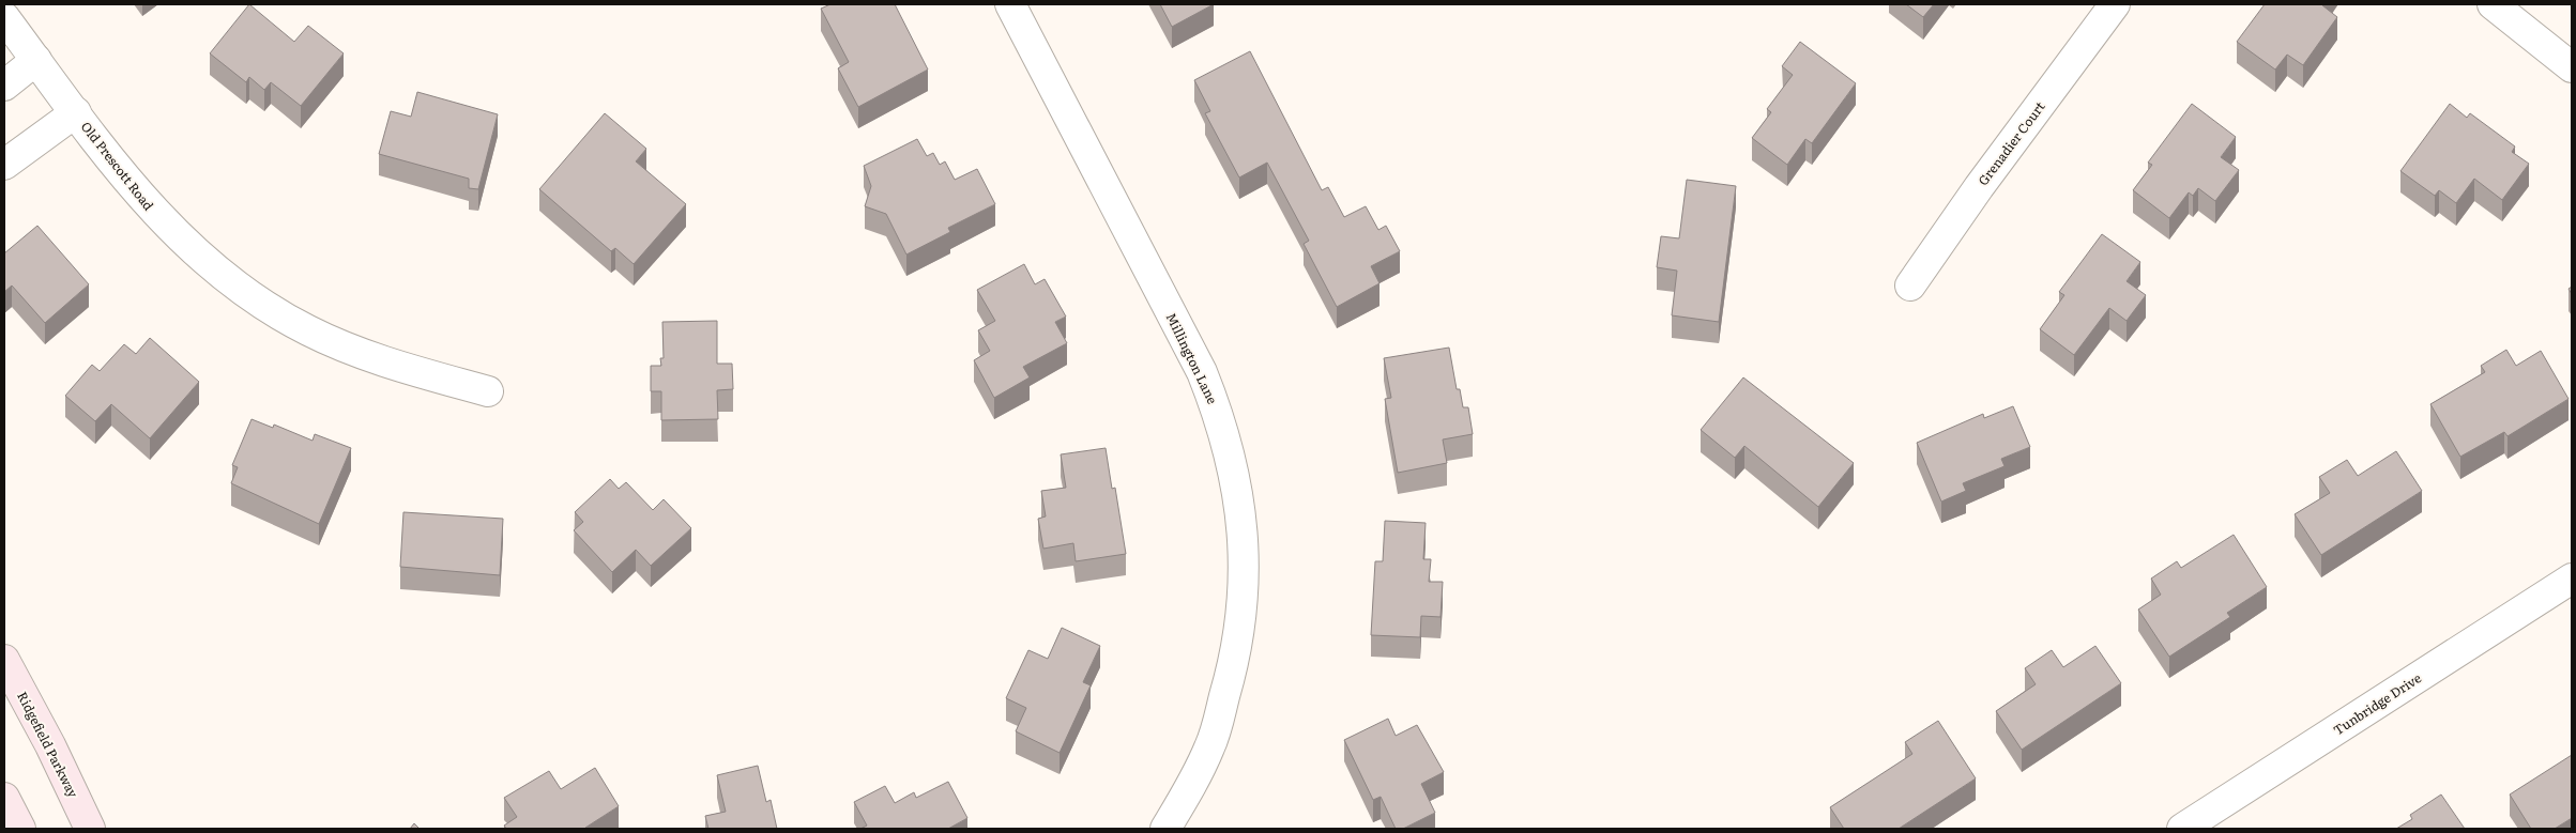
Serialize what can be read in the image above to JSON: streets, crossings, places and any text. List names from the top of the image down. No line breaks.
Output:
{"streets":{"main road":["Ridgefield Parkway"],"street":["Grenadier Court","Old Prescott Road","Millington Lane","Tunbridge Drive"]}}
